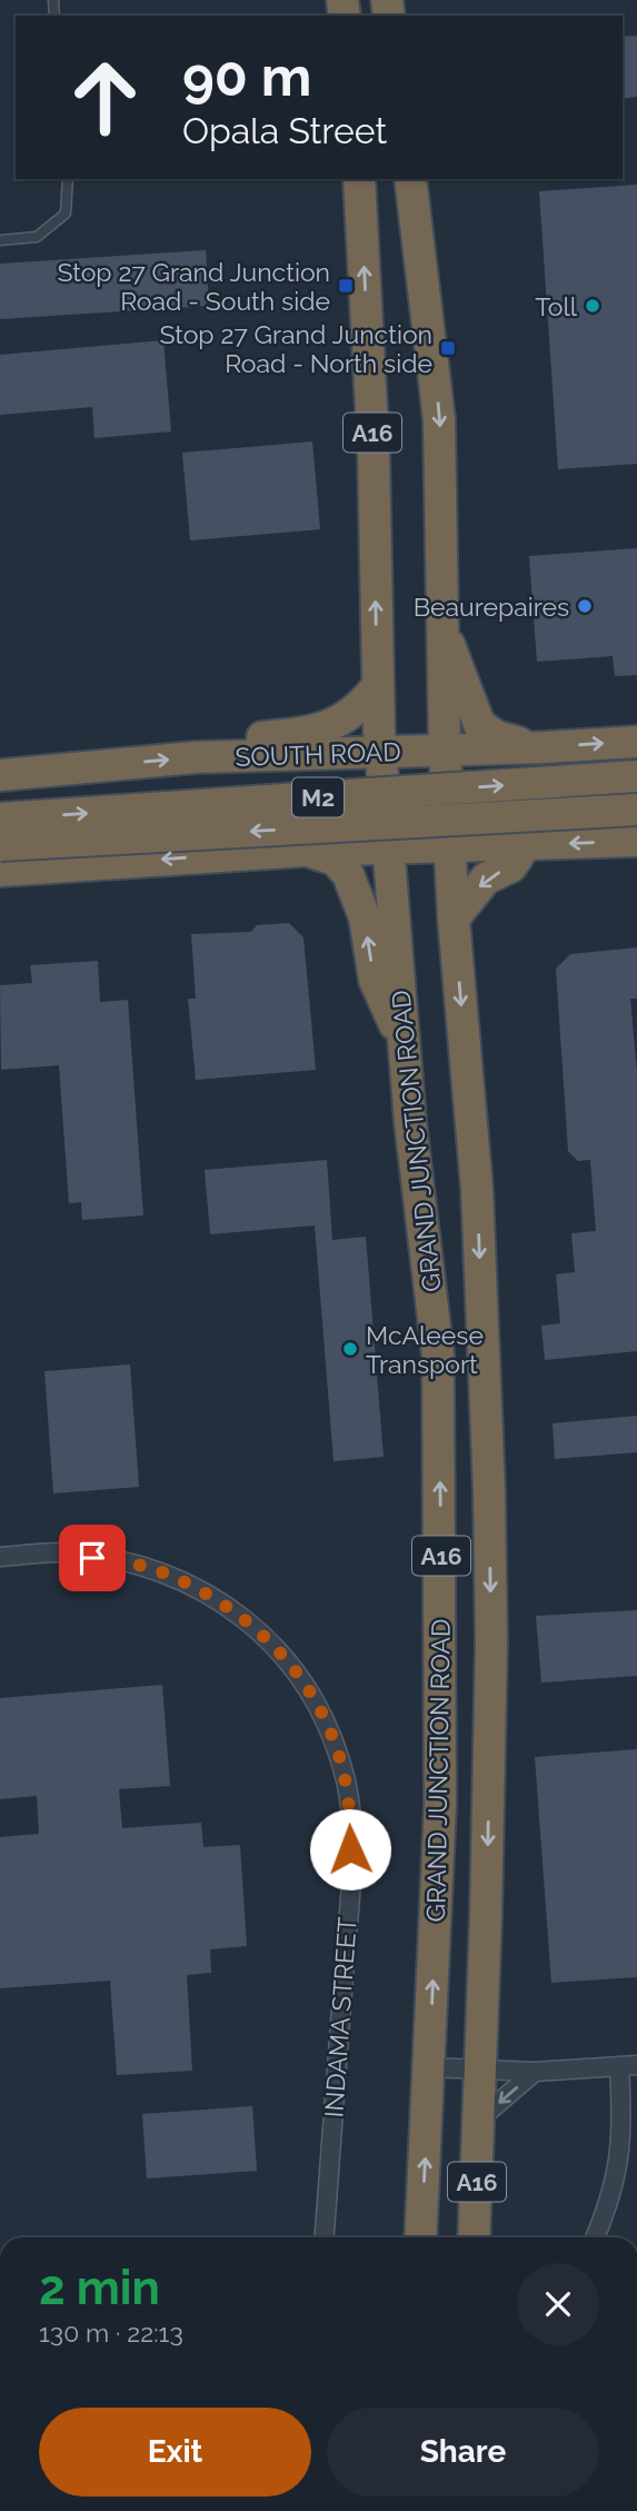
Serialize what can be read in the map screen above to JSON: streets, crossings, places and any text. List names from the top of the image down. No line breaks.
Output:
{"streets":{"highway":["A16","SOUTH ROAD","M2","GRAND JUNCTION ROAD"],"street":["INDAMA STREET"]},"crossings":[["SOUTH ROAD","GRAND JUNCTION ROAD"]],"places":{"transit":["Stop 27 Grand Junction Road - South side","Stop 27 Grand Junction Road - North side"],"other":["Toll","Beaurepaires","McAleese Transport"]},"page":{"turn":["90 m","Opala Street"],"heading":["2 min","130 m · 22:13"],"buttons":["Exit","Share"]}}
